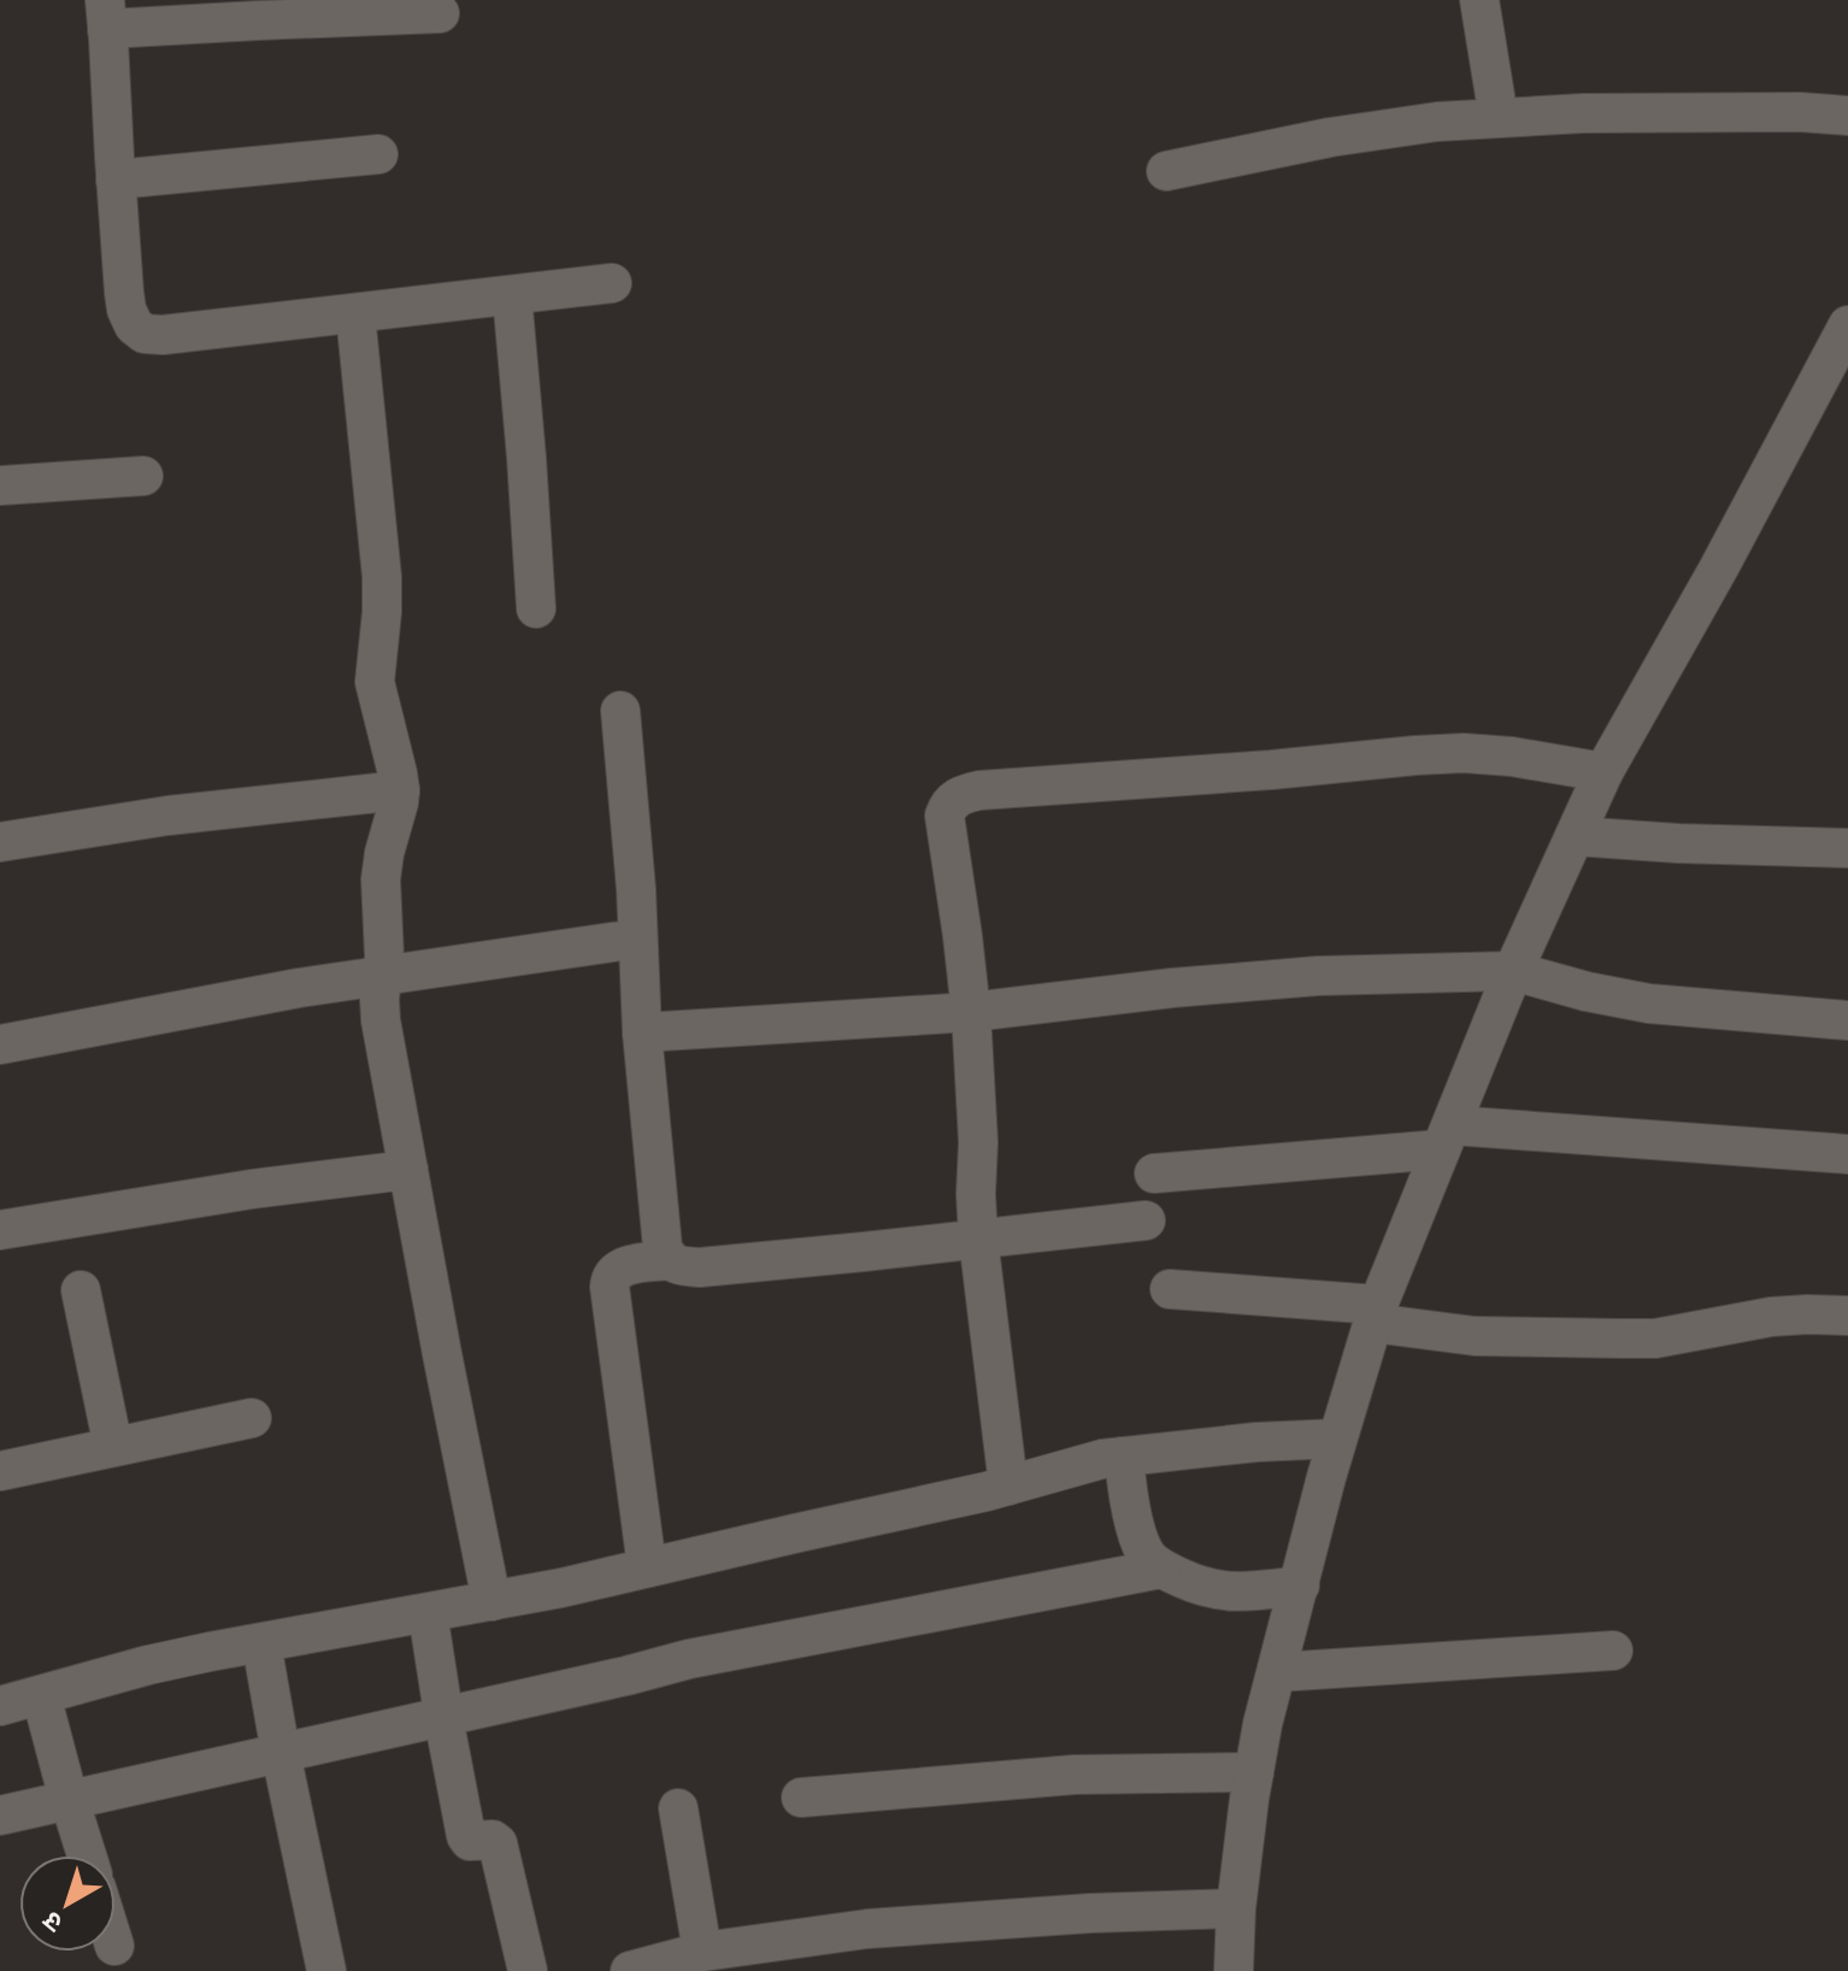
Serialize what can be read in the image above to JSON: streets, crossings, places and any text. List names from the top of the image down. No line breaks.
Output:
{"north":"bottom left"}
